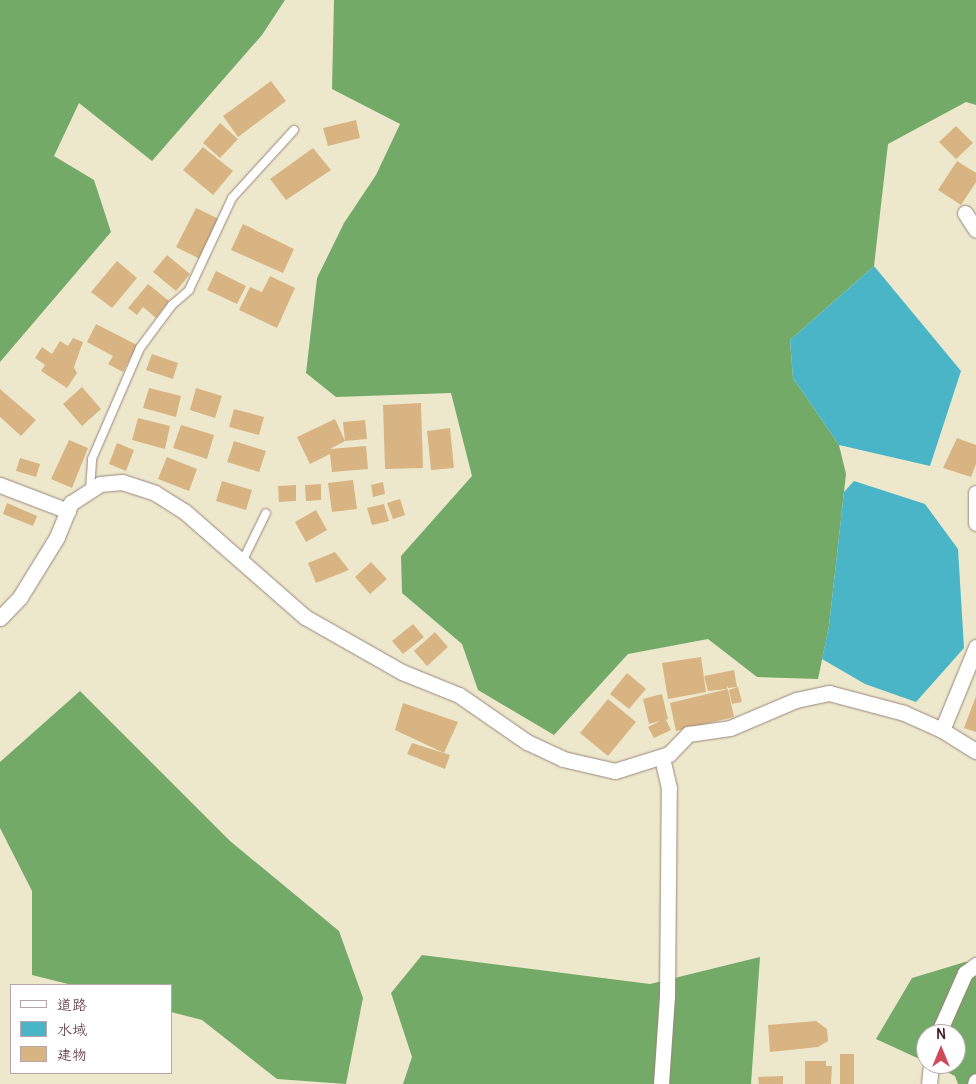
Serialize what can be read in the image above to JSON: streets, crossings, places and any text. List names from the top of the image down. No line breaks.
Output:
{"legend":["道路","水域","建物"],"north":"top"}
